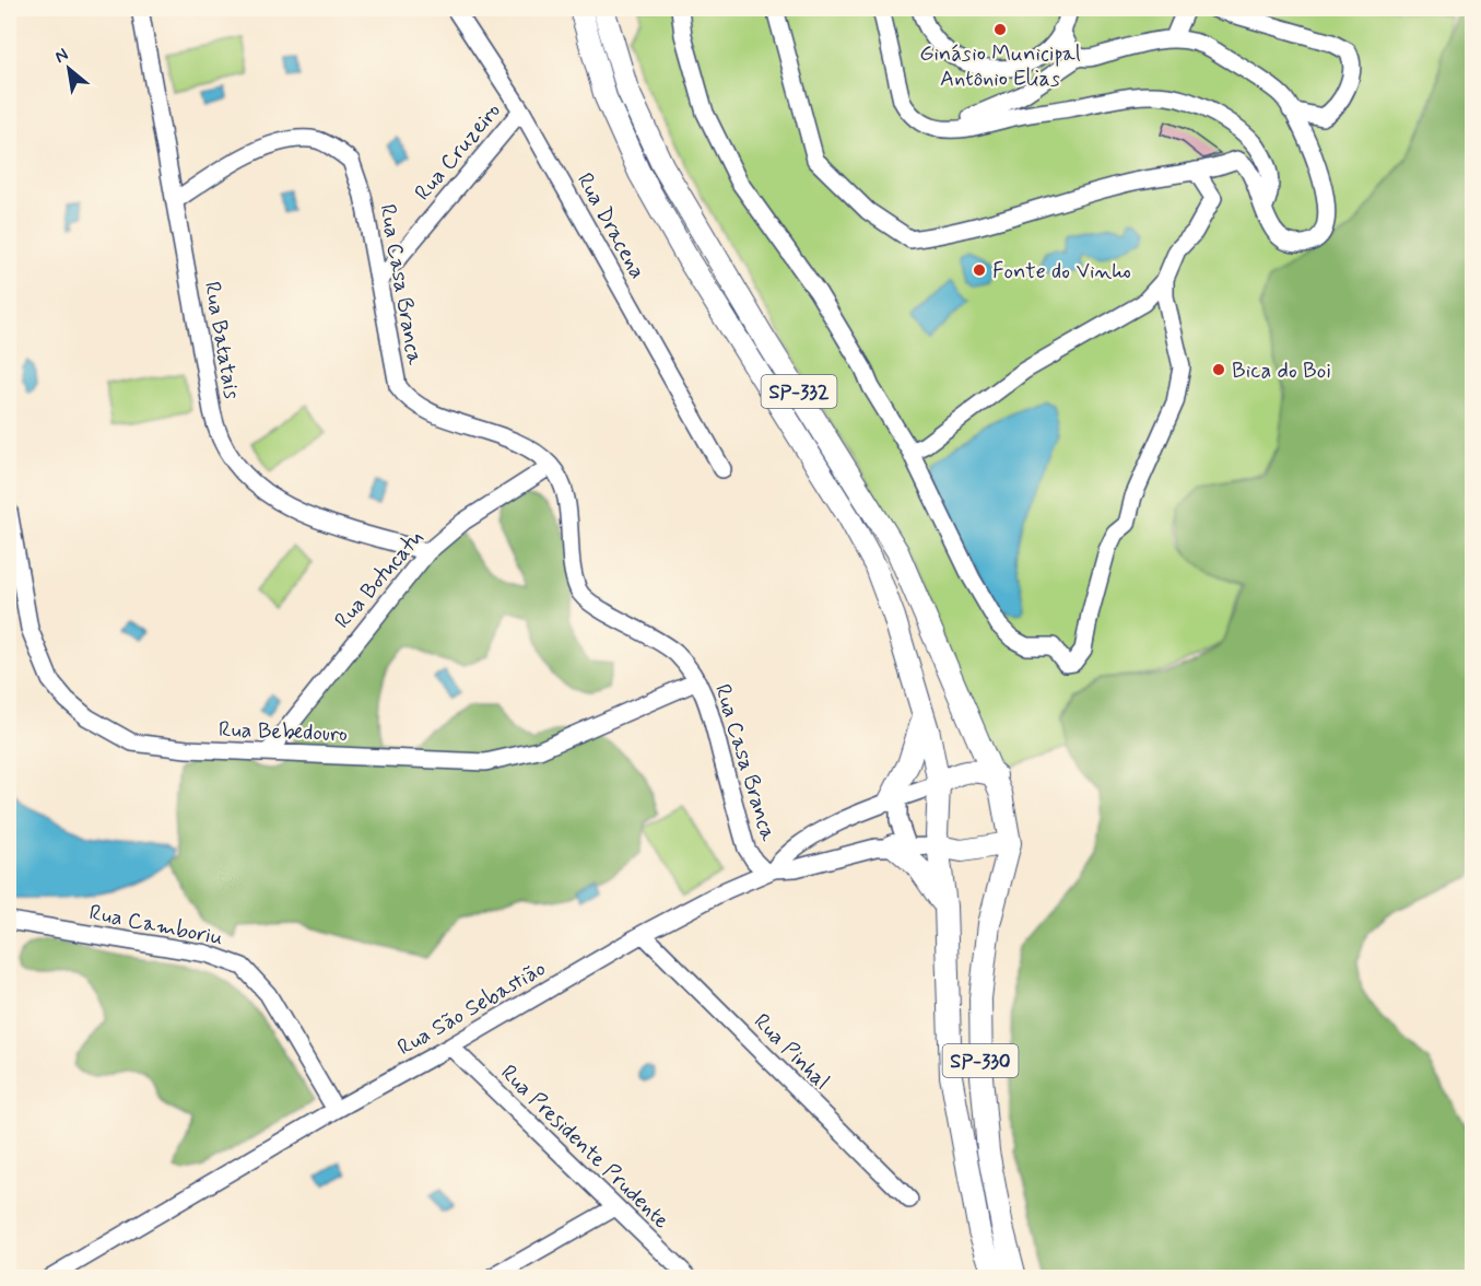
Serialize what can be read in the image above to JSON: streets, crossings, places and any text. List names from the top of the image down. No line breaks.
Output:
{"streets":{"main road":["SP-332","SP-330"],"street":["Rua Cruzeiro","Rua Dracena","Rua Casa Branca","Rua Batatais","Rua Botucatu","Rua Bebedouro","Rua Camboriu","Rua São Sebastião","Rua Pinhal","Rua Presidente Prudente"]},"crossings":[["Rua Cruzeiro","Rua Dracena"],["Rua Cruzeiro","Rua Casa Branca"],["Rua Casa Branca","Rua Batatais"],["Rua Casa Branca","SP-332"],["Rua Casa Branca","Rua Botucatu"],["Rua Casa Branca","Rua Bebedouro"],["Rua Casa Branca","Rua São Sebastião"],["Rua Batatais","Rua Botucatu"],["Rua Botucatu","Rua Bebedouro"],["Rua Camboriu","Rua São Sebastião"],["Rua São Sebastião","Rua Pinhal"],["Rua São Sebastião","SP-330"],["Rua São Sebastião","Rua Presidente Prudente"]],"places":["Ginásio Municipal Antônio Elias","Fonte do Vinho","Bica do Boi"],"north":"top left"}
